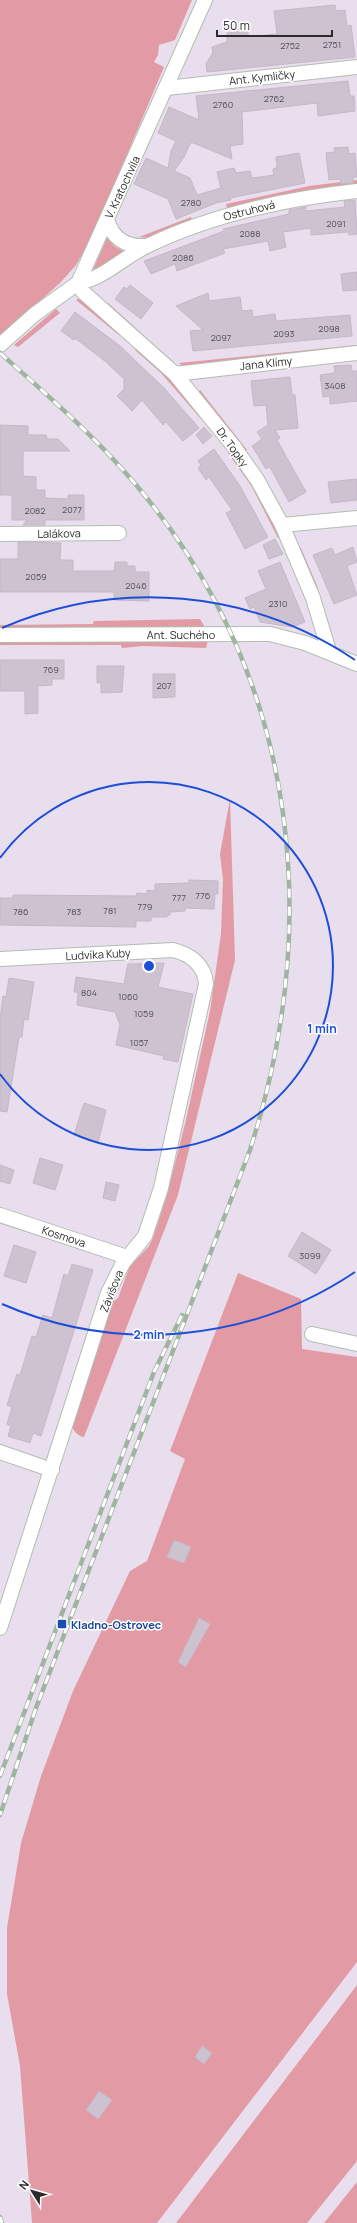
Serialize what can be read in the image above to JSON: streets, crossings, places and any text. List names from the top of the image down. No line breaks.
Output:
{"streets":{"street":["Ant. Kymličky","V. Kratochvíla","Ostruhová","Jana Klímy","Dr. Topky","Lalákova","Ant. Suchého","Ludvíka Kuby","Kosmova","Závišova"]},"crossings":[["Ant. Kymličky","V. Kratochvíla"],["V. Kratochvíla","Ostruhová"],["V. Kratochvíla","Dr. Topky"],["Ostruhová","Dr. Topky"],["Jana Klímy","Dr. Topky"],["Dr. Topky","Ant. Suchého"],["Ludvíka Kuby","Závišova"],["Kosmova","Závišova"]],"places":{"transit":["Kladno-Ostrovec"]},"house_numbers":["2751","2752","2762","2760","2780","2091","2088","2086","2098","2093","2097","3408","2077","2082","2059","2046","2310","769","207","776","777","779","781","786","783","804","1060","1059","1057","3099"],"scale_bar":"50 m","north":"top left","rings":["1 min","2 min"]}
